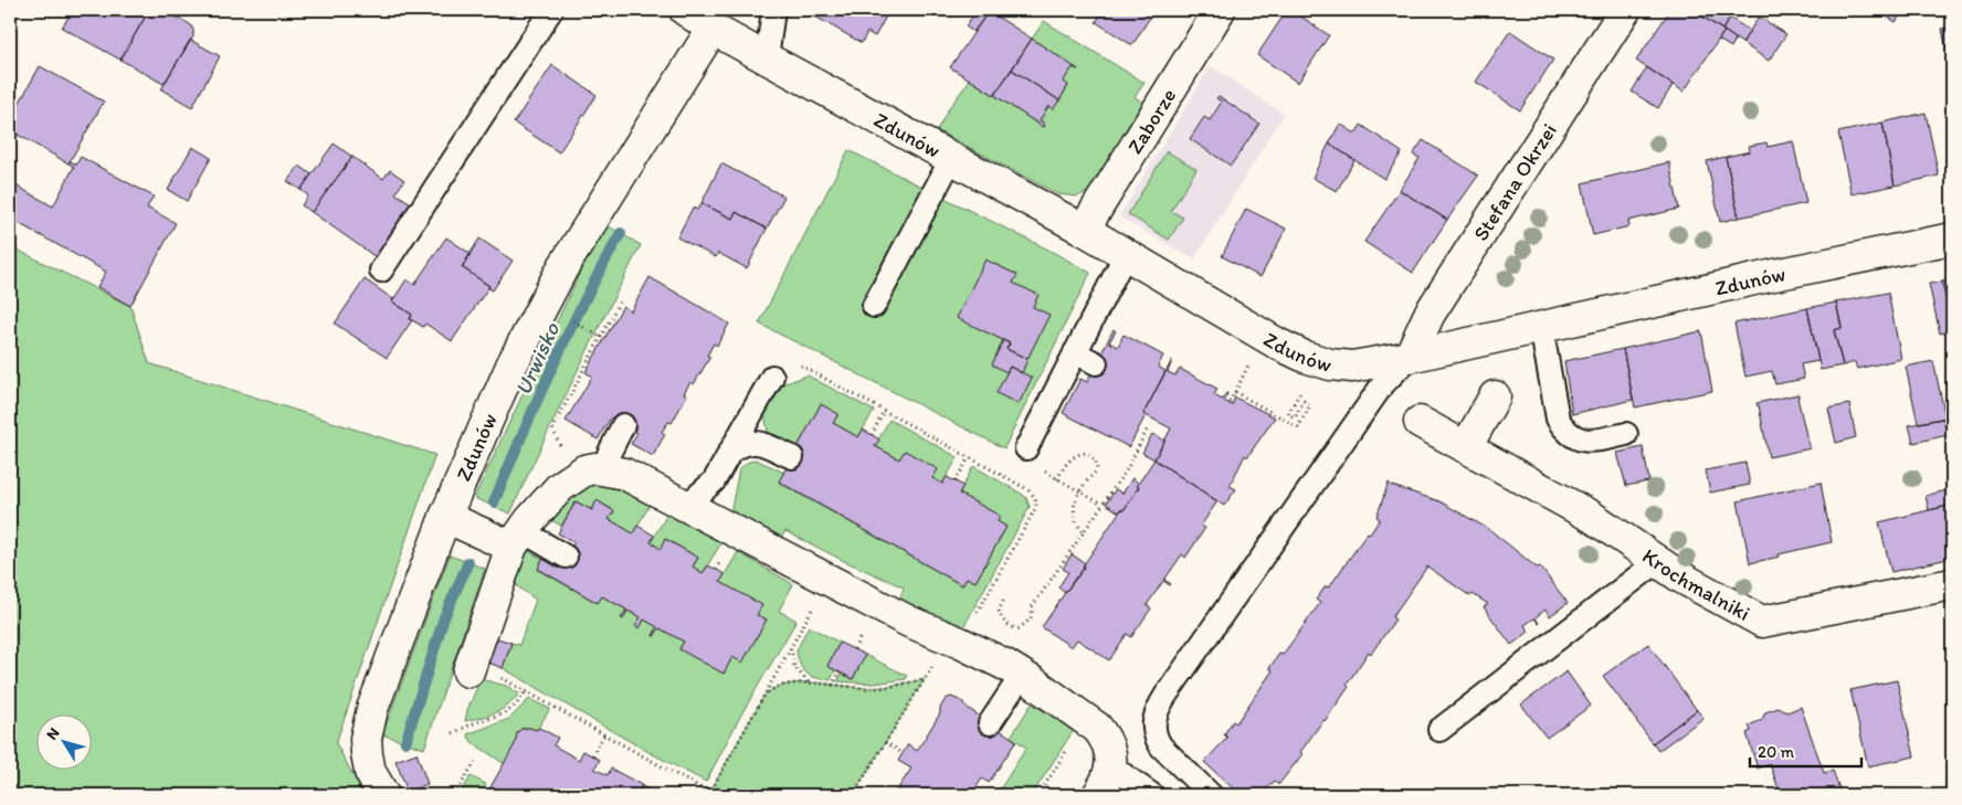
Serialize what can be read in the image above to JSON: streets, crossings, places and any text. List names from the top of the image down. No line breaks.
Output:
{"streets":{"street":["Zaborze","Zdunów","Stefana Okrzei","Krochmalniki"]},"crossings":[["Zaborze","Zdunów"],["Zdunów","Stefana Okrzei"]],"water":["Urwisko"],"scale_bar":"20 m","north":"top left"}
